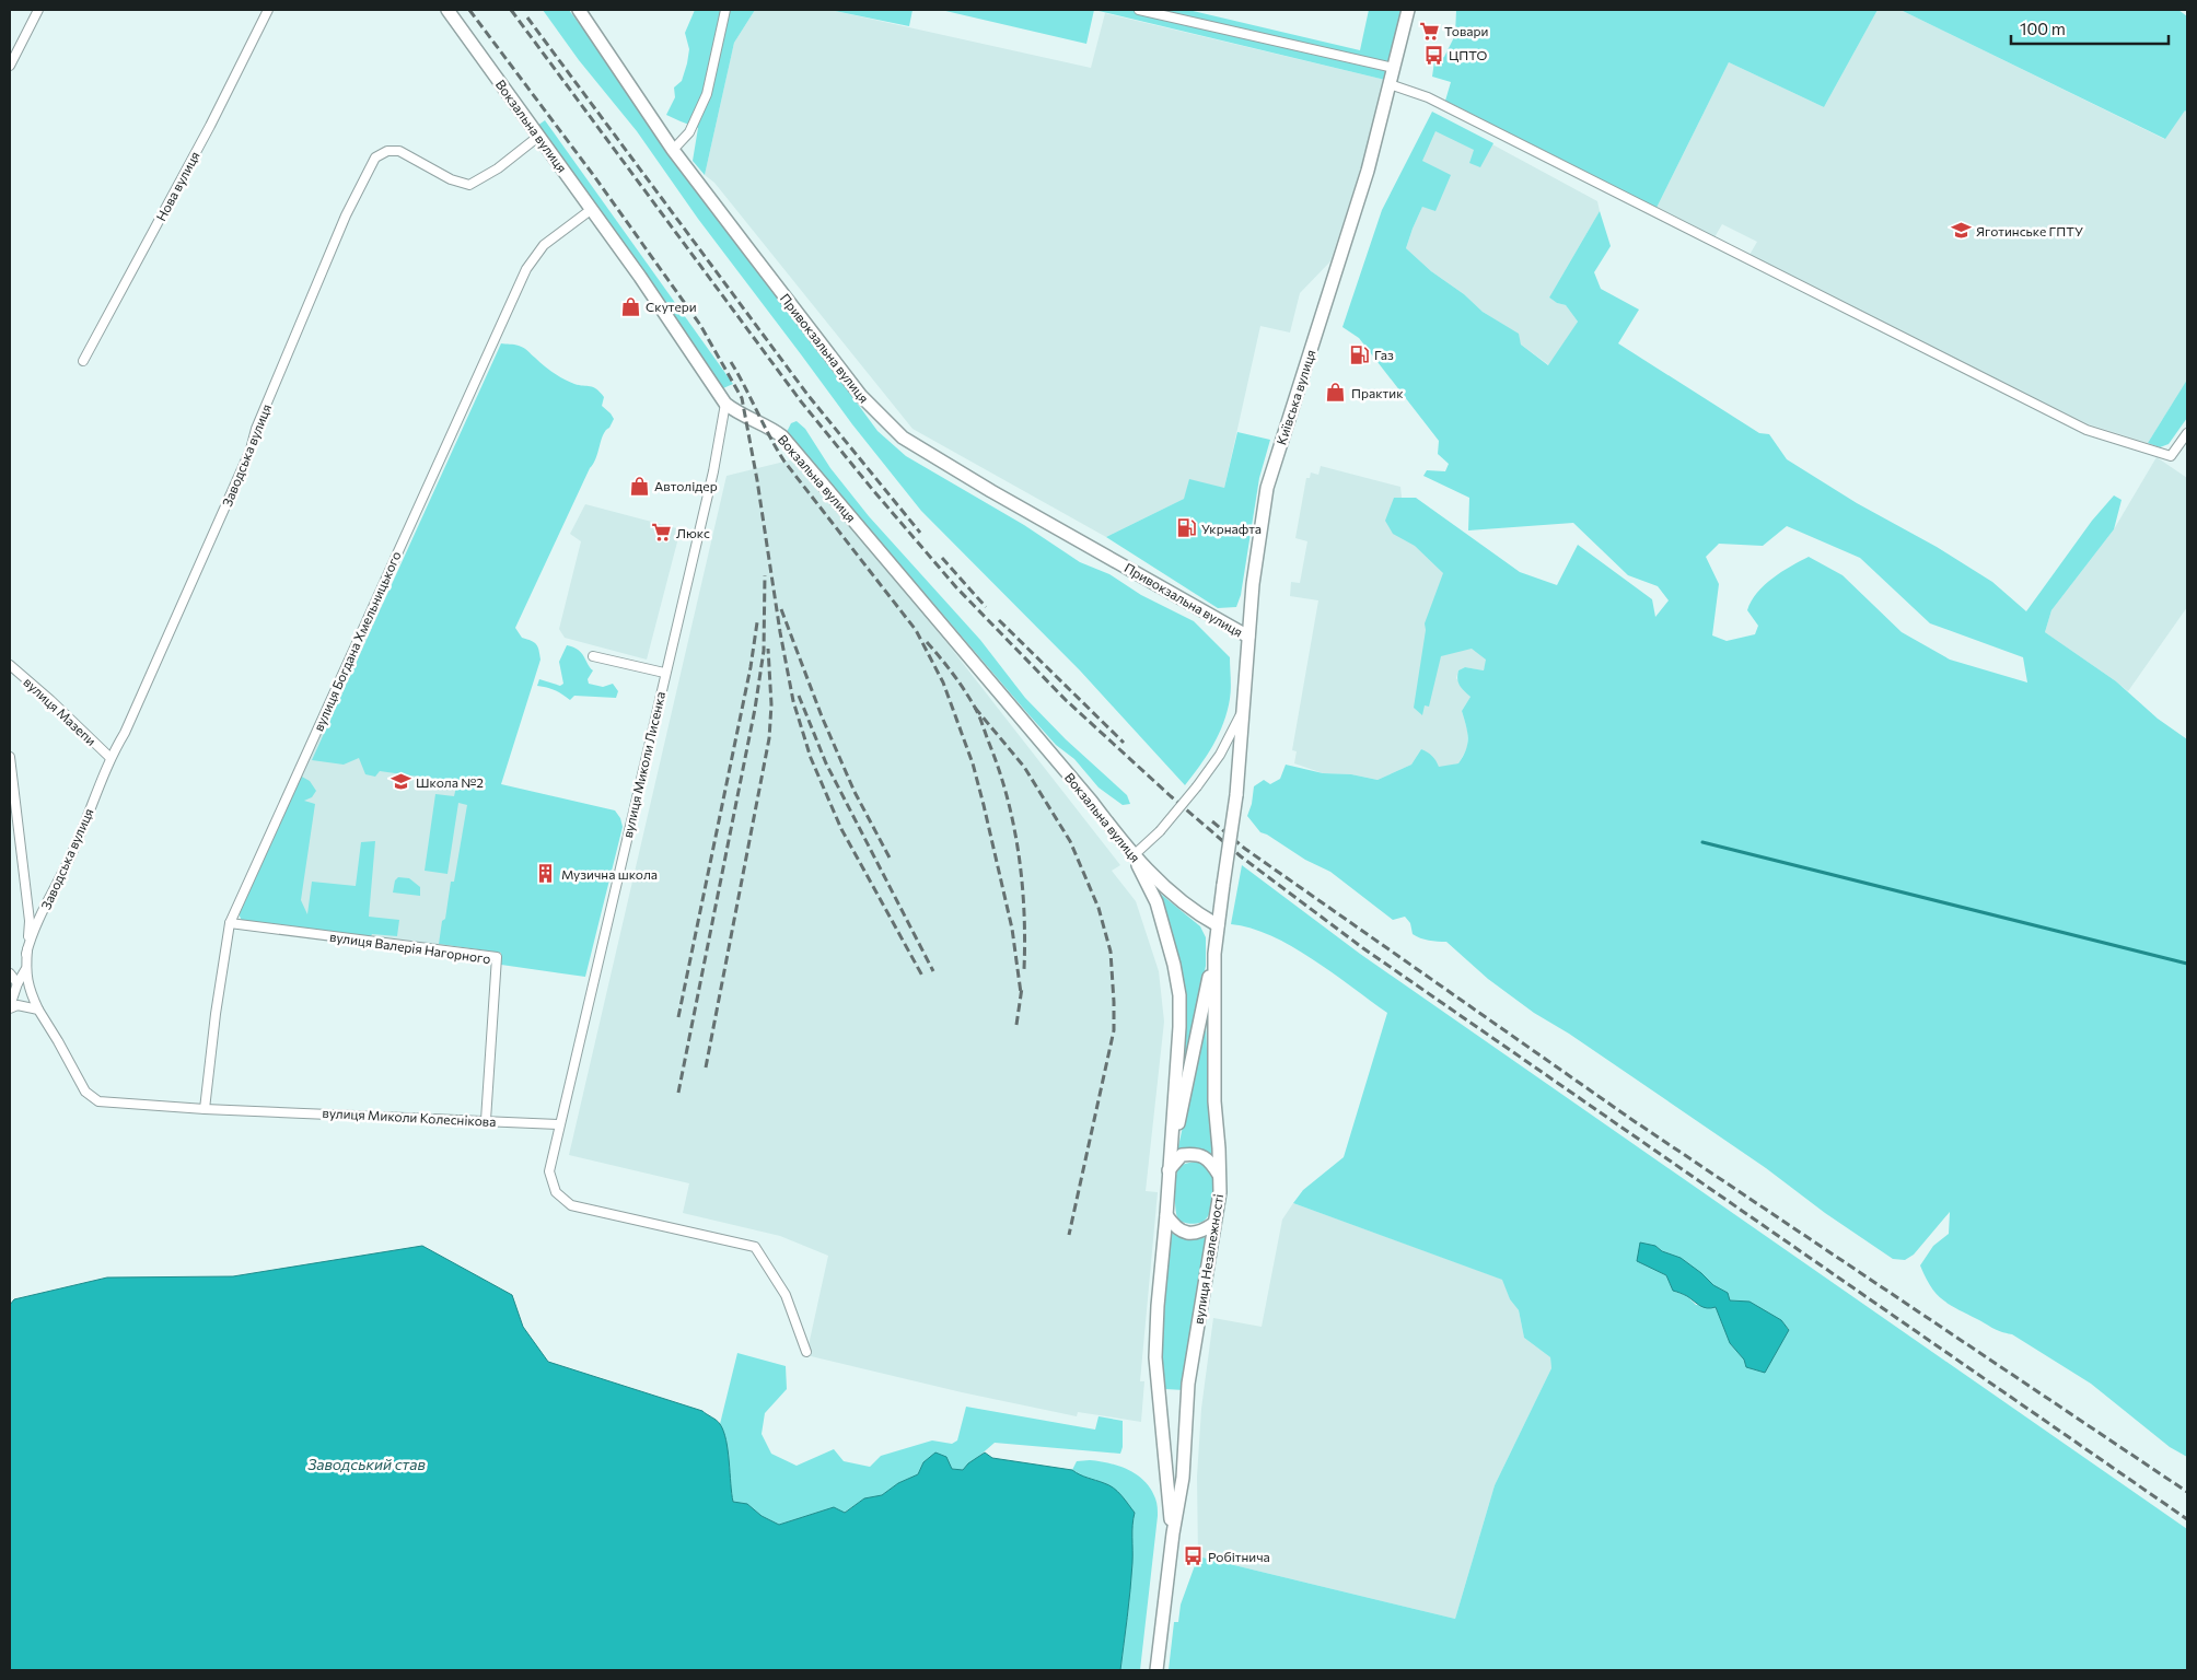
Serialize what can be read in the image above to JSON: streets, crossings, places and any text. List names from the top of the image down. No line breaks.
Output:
{"streets":{"street":["Вокзальна вулиця","Нова вулиця","Привокзальна вулиця","Київська вулиця","Заводська вулиця","вулиця Богдана Хмельницького","вулиця Мазепи","вулиця Миколи Лисенка","вулиця Валерія Нагорного","вулиця Миколи Колеснікова","вулиця Незалежності"]},"crossings":[["Вокзальна вулиця","Заводська вулиця"],["Вокзальна вулиця","вулиця Богдана Хмельницького"],["Вокзальна вулиця","вулиця Миколи Лисенка"],["Вокзальна вулиця","вулиця Незалежності"],["Привокзальна вулиця","Київська вулиця"],["Київська вулиця","вулиця Незалежності"],["Заводська вулиця","вулиця Мазепи"],["вулиця Богдана Хмельницького","вулиця Валерія Нагорного"],["вулиця Богдана Хмельницького","вулиця Миколи Колеснікова"],["вулиця Миколи Лисенка","вулиця Миколи Колеснікова"],["вулиця Валерія Нагорного","вулиця Миколи Колеснікова"]],"water":["Заводський став"],"places":{"supermarket":["Товари","Люкс"],"bus stop":["ЦПТО","Робітнича"],"school or university":["Яготинське ГПТУ","Школа №2"],"shop":["Скутери","Практик","Автолідер"],"fuel station":["Газ","Укрнафта"],"building":["Музична школа"]},"scale_bar":"100 m"}
